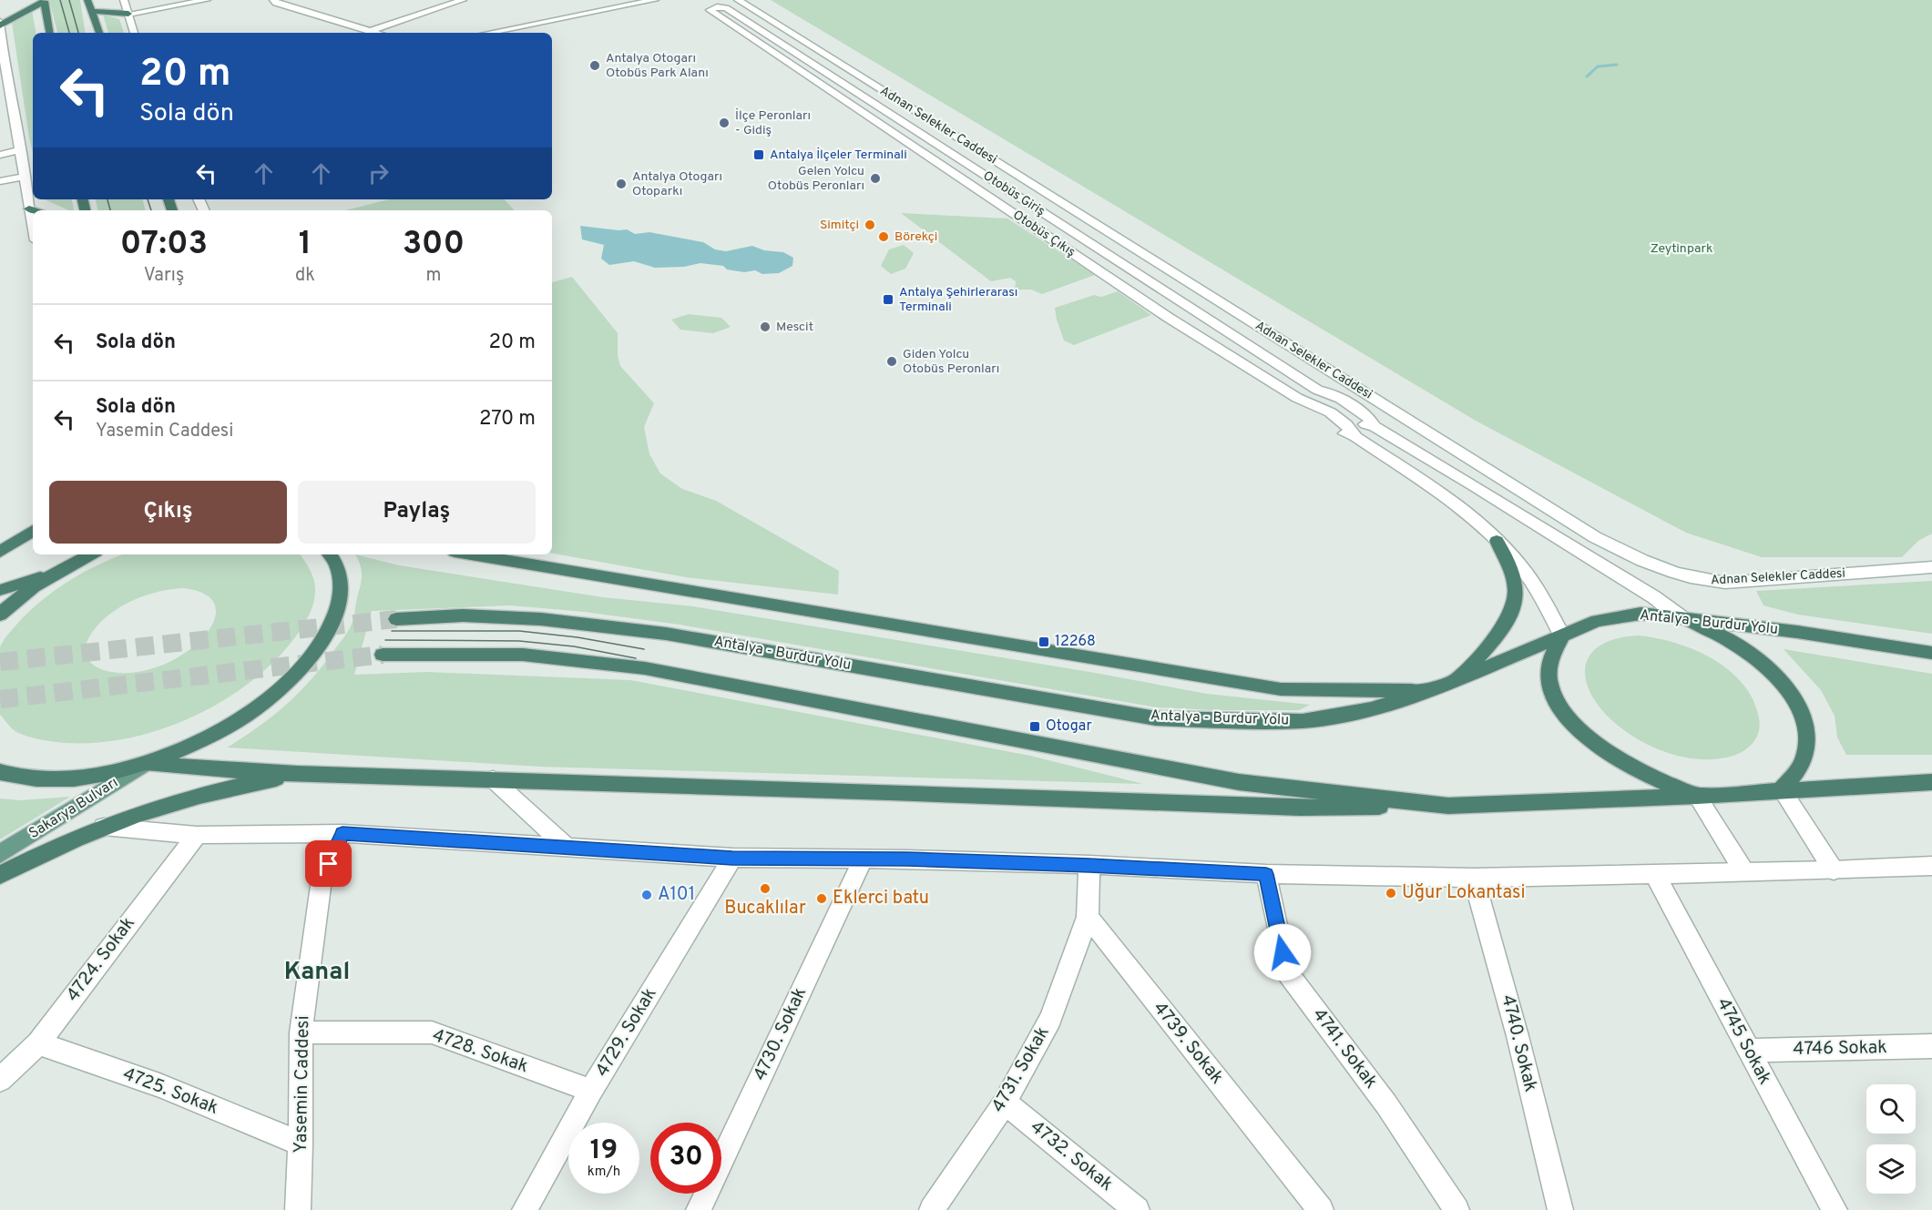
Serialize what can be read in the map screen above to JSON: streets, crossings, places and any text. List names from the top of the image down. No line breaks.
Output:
{"streets":{"highway":["Antalya - Burdur Yolu"],"main road":["Sakarya Bulvarı"],"street":["Adnan Selekler Caddesi","Otobüs Giriş","Otobüs Çıkış","4724. Sokak","4729. Sokak","4730. Sokak","4745 Sokak","4739. Sokak","4740. Sokak","4741. Sokak","4746 Sokak","4728. Sokak","4731. Sokak","Yasemin Caddesi","4725. Sokak","4732. Sokak"]},"crossings":[["Otobüs Giriş","Otobüs Çıkış"],["Otobüs Giriş","Antalya - Burdur Yolu"],["Otobüs Çıkış","Antalya - Burdur Yolu"],["4724. Sokak","4725. Sokak"],["4729. Sokak","4728. Sokak"],["4745 Sokak","4746 Sokak"],["4739. Sokak","4731. Sokak"],["4728. Sokak","Yasemin Caddesi"],["4731. Sokak","4732. Sokak"],["Yasemin Caddesi","4725. Sokak"]],"districts":["Kanal"],"parks":["Zeytinpark"],"places":{"other":["Antalya Otogarı Otobüs Park Alanı","İlçe Peronları - Gidiş","Gelen Yolcu Otobüs Peronları","Antalya Otogarı Otoparkı","Simitçi","Börekçi","Mescit","Giden Yolcu Otobüs Peronları","Bucaklılar","Uğur Lokantasi","A101","Eklerci batu"],"transit":["Antalya İlçeler Terminali","Antalya Şehirlerarası Terminali","12268","Otogar"]},"page":{"turn":["20 m","Sola dön"],"eta":["07:03","Varış","1","dk","300","m"],"list":[{"name":"Sola dön","value":"20 m"},{"name":"Sola dön","note":"Yasemin Caddesi","value":"270 m"}],"buttons":["Çıkış","Paylaş"],"speed":"19 km/h","limit":"30"}}
